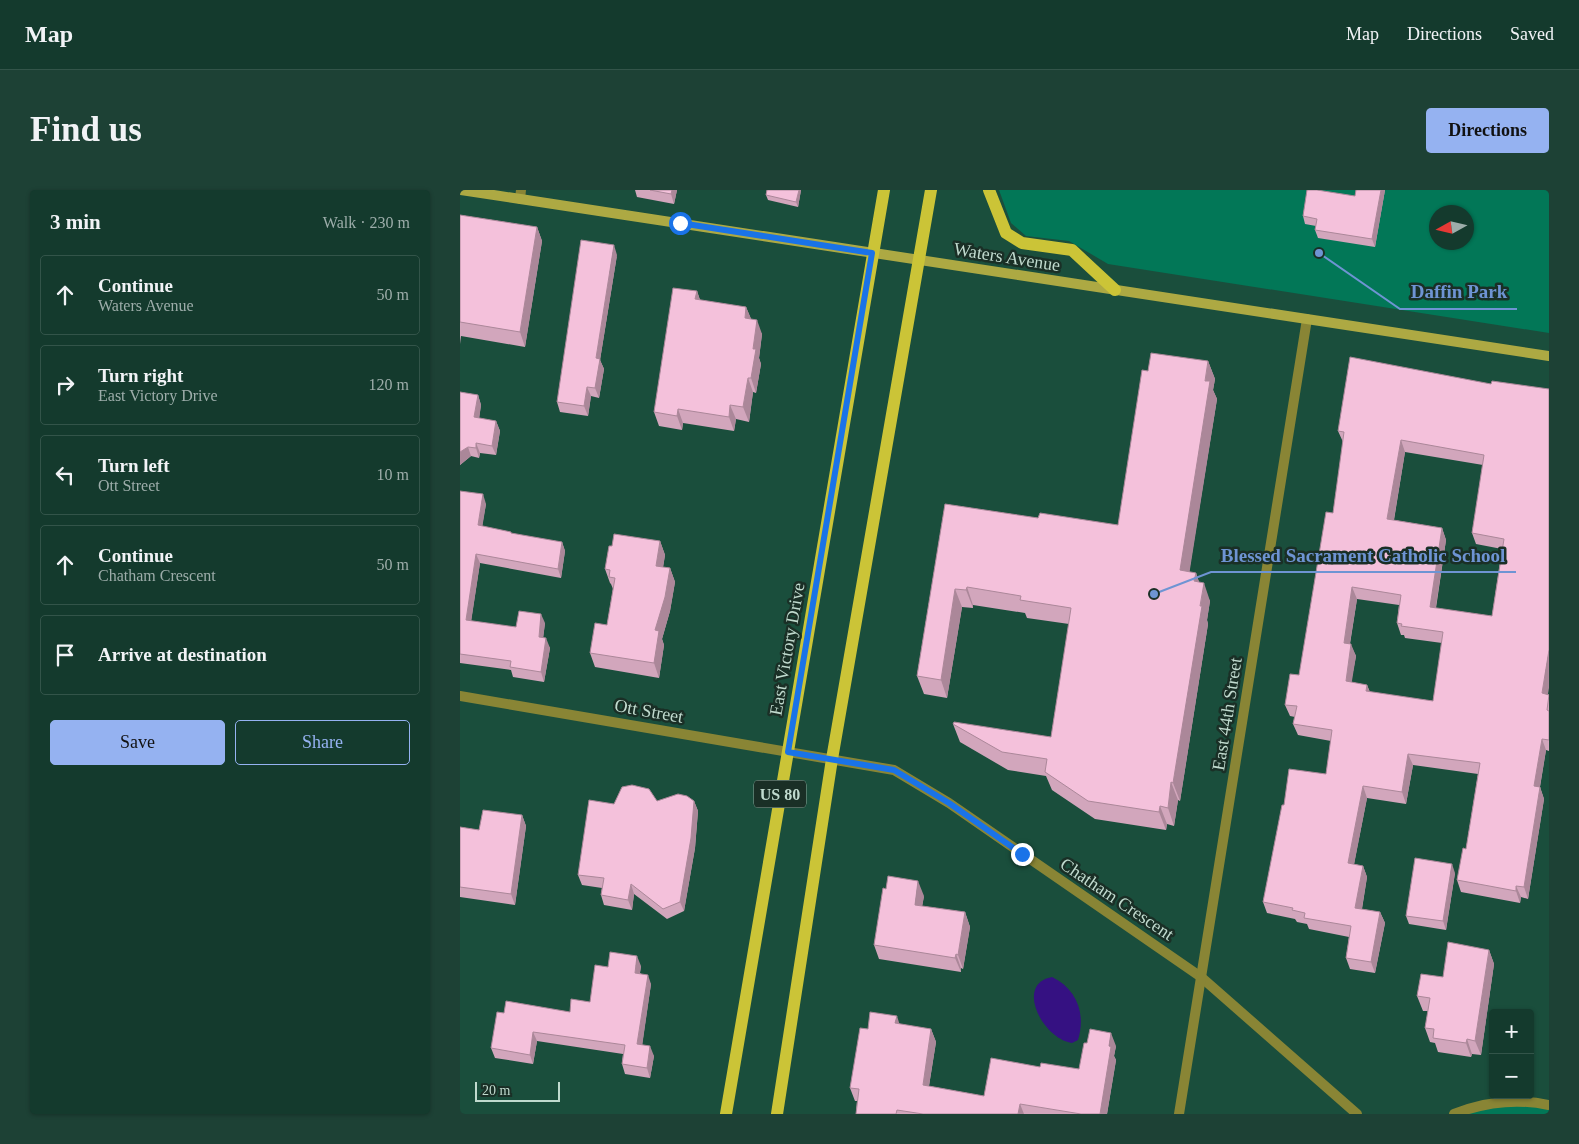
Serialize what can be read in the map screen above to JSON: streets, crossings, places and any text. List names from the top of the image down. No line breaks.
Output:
{"streets":{"main road":["Waters Avenue","East Victory Drive","US 80"],"street":["Ott Street","East 44th Street","Chatham Crescent"]},"crossings":[["Waters Avenue","East Victory Drive"],["Waters Avenue","East 44th Street"],["Waters Avenue","US 80"],["East Victory Drive","Ott Street"],["Ott Street","US 80"],["Ott Street","Chatham Crescent"],["East 44th Street","Chatham Crescent"],["US 80","Chatham Crescent"]],"places":["Daffin Park","Blessed Sacrament Catholic School"],"scale_bar":"20 m","north":"left","page":{"header":"Map","nav":["Map","Directions","Saved"],"buttons":["Directions",["Save","Share"]],"title":"Find us","heading":["3 min","Walk · 230 m"],"list":[["Continue","Waters Avenue","50 m"],["Turn right","East Victory Drive","120 m"],["Turn left","Ott Street","10 m"],["Continue","Chatham Crescent","50 m"],"Arrive at destination"],"map_buttons":["+","−"],"scale":"20 m"}}
